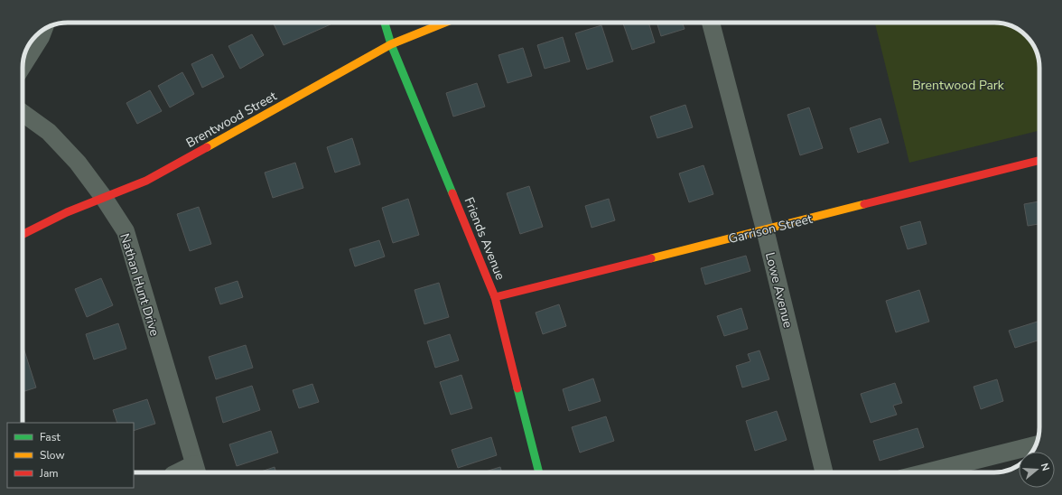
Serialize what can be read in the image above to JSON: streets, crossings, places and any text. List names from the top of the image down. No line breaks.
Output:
{"streets":{"street":["Brentwood Street","Garrison Street","Friends Avenue","Nathan Hunt Drive","Lowe Avenue"]},"crossings":[["Brentwood Street","Friends Avenue"],["Brentwood Street","Nathan Hunt Drive"],["Garrison Street","Friends Avenue"],["Garrison Street","Lowe Avenue"]],"parks":["Brentwood Park"],"legend":["Fast","Slow","Jam"],"north":"right"}
